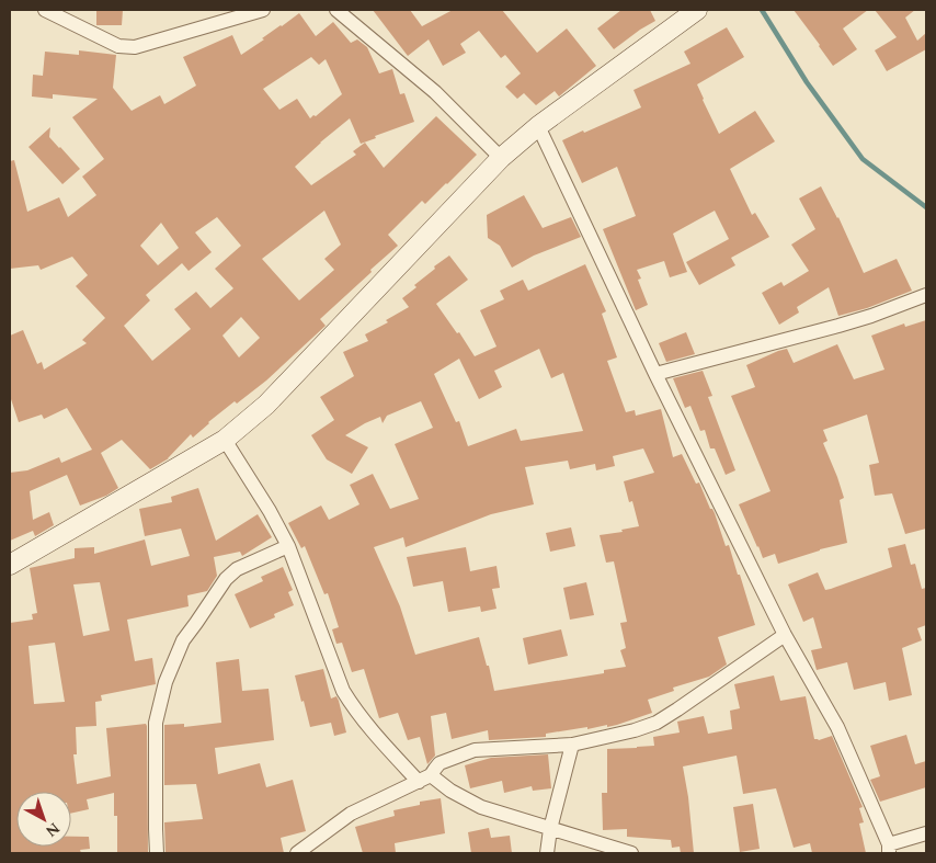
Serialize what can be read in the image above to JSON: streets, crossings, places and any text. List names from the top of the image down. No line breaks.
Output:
{"north":"bottom right"}
